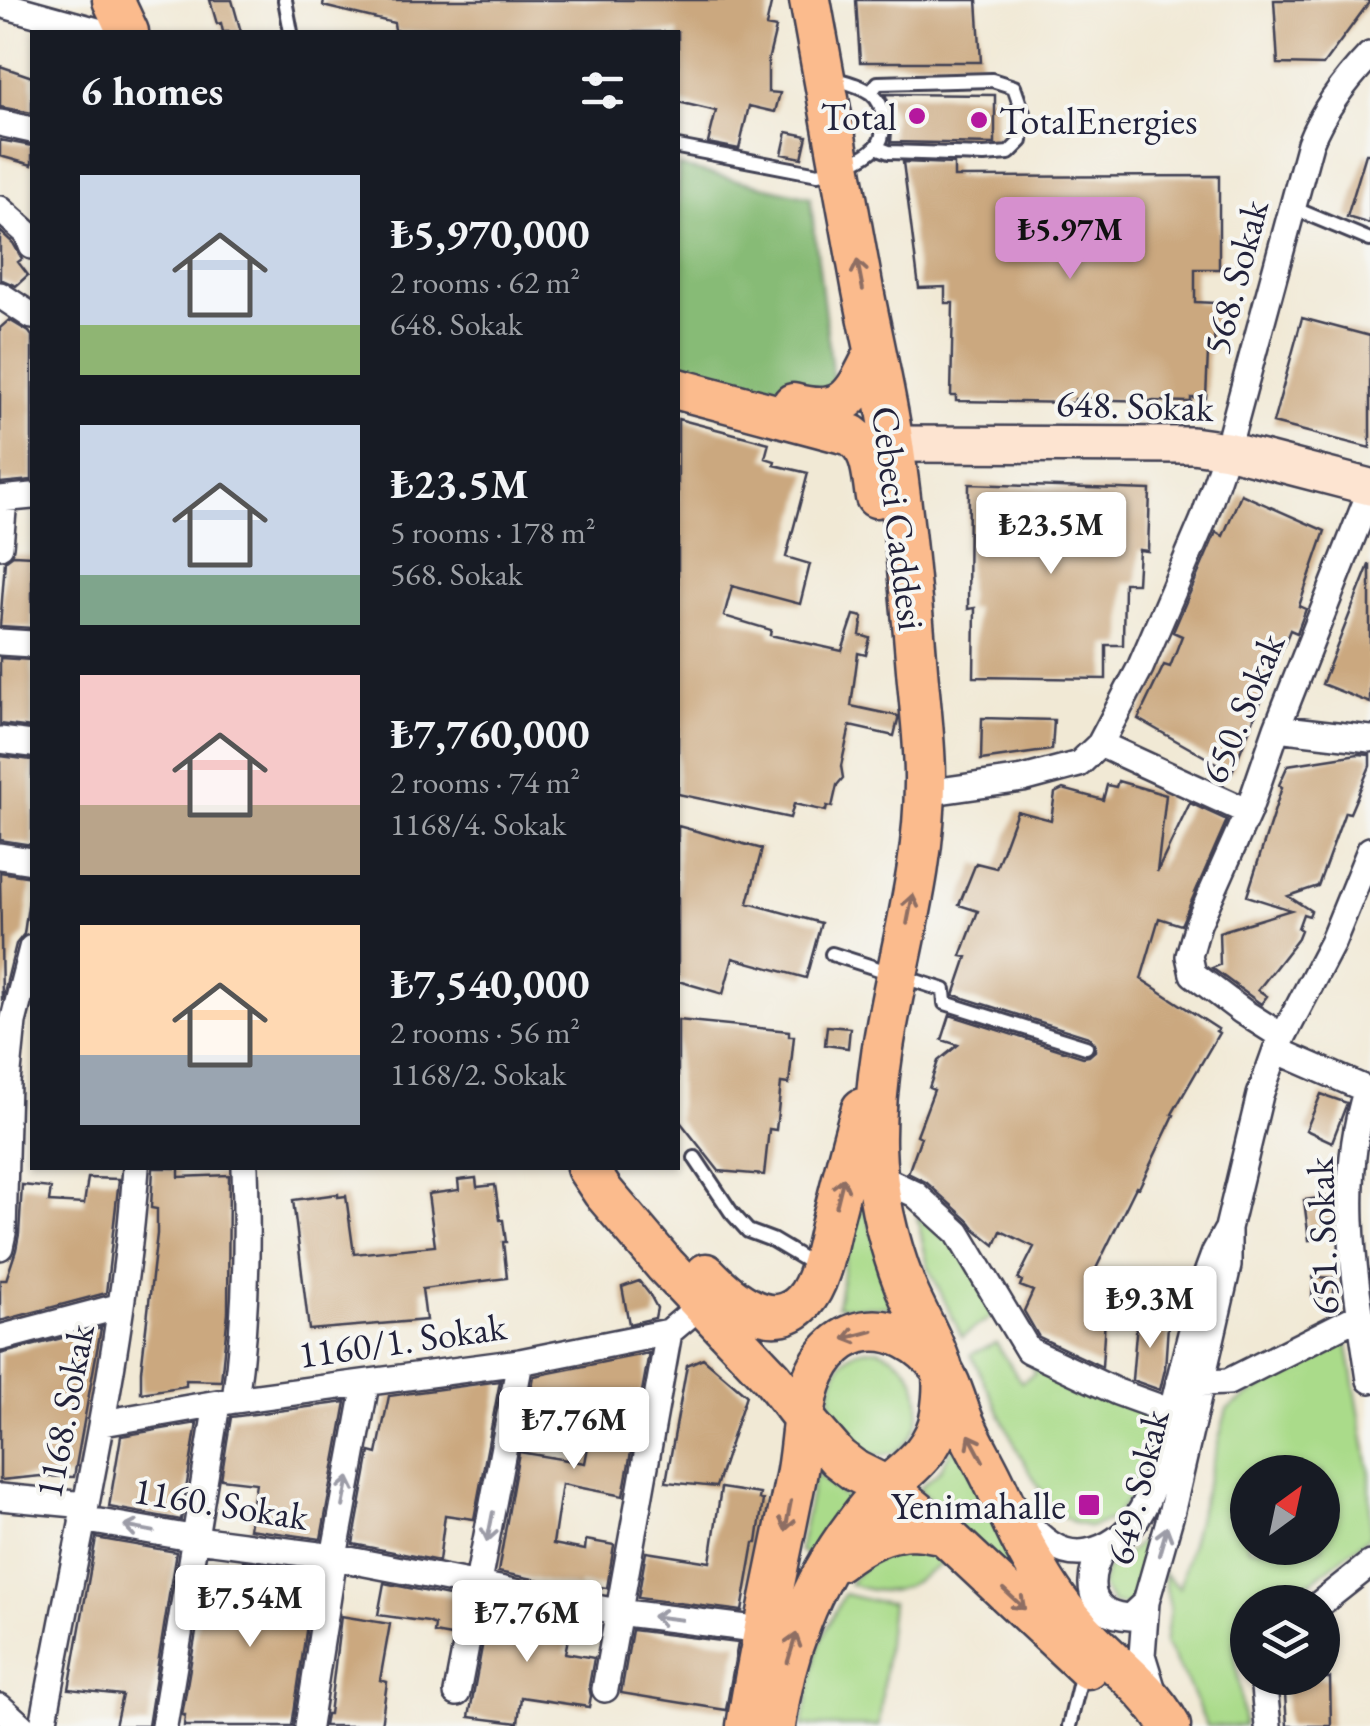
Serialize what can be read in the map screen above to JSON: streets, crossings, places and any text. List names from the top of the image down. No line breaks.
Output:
{"streets":{"main road":["Cebeci Caddesi"],"street":["568. Sokak","648. Sokak","650. Sokak","651. Sokak","1160/1. Sokak","1168. Sokak","649. Sokak","1160. Sokak"]},"crossings":[["568. Sokak","648. Sokak"],["568. Sokak","650. Sokak"],["648. Sokak","Cebeci Caddesi"],["648. Sokak","650. Sokak"],["1160/1. Sokak","1168. Sokak"],["1168. Sokak","1160. Sokak"]],"places":{"other":["Total","TotalEnergies"],"transit":["Yenimahalle"]},"north":"top right","page":{"heading":"6 homes","list":[{"name":"₺5,970,000","note":"2 rooms · 62 m² · 648. Sokak"},{"name":"₺23.5M","note":"5 rooms · 178 m² · 568. Sokak"},{"name":"₺7,760,000","note":"2 rooms · 74 m² · 1168/4. Sokak"},{"name":"₺7,540,000","note":"2 rooms · 56 m² · 1168/2. Sokak"}],"price":["₺5.97M","₺23.5M","₺9.3M","₺7.76M","₺7.54M","₺7.76M"]}}
